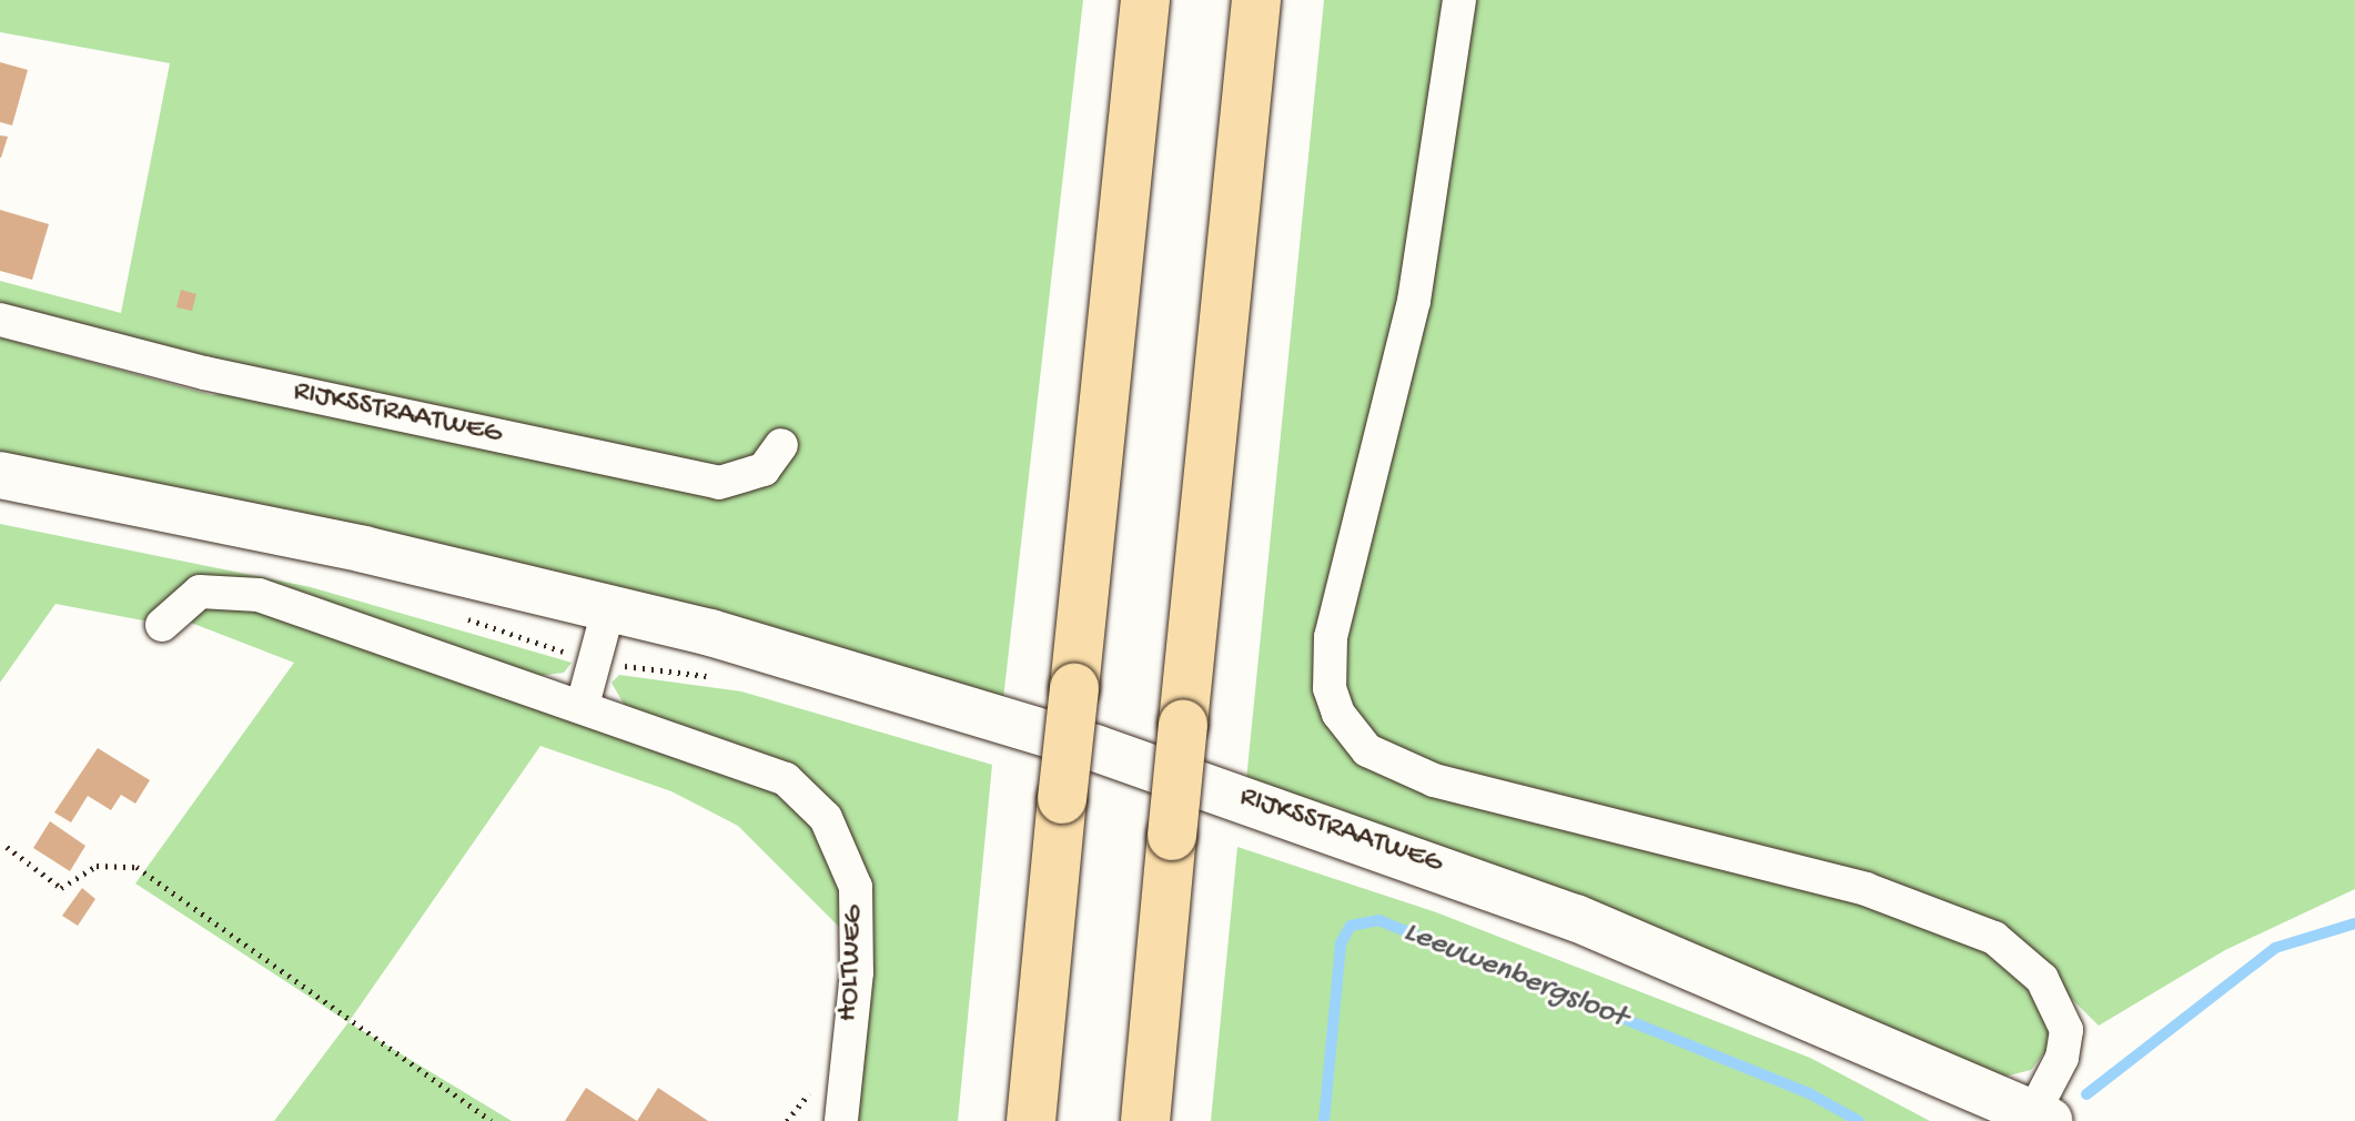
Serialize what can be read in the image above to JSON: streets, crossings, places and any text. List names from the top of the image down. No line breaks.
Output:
{"streets":{"main road":["RIJKSSTRAATWEG"],"street":["HOLTWEG"]},"water":["Leeuwenbergsloot"]}
